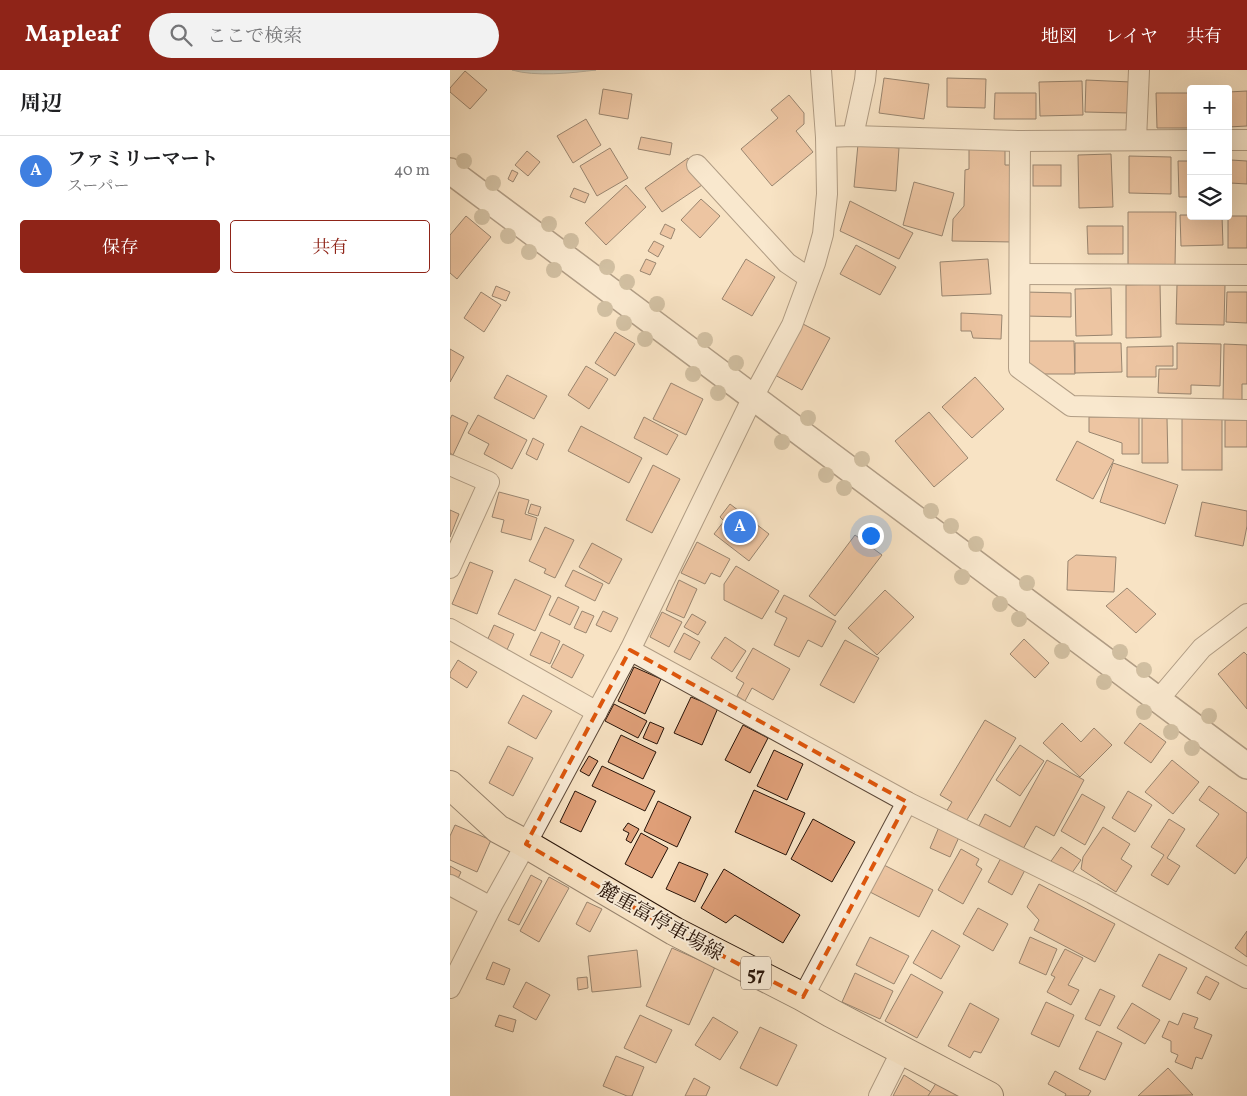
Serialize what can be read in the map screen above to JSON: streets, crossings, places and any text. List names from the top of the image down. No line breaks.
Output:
{"streets":{"main road":["麓重富停車場線","57"]},"page":{"header":"Mapleaf","search":"ここで検索","nav":["地図","レイヤ","共有"],"heading":"周辺","map_buttons":["+","−"],"list":[{"mark":"A","name":"ファミリーマート","note":"スーパー","value":"40 m"}],"buttons":["保存","共有"],"pins":"A"}}
